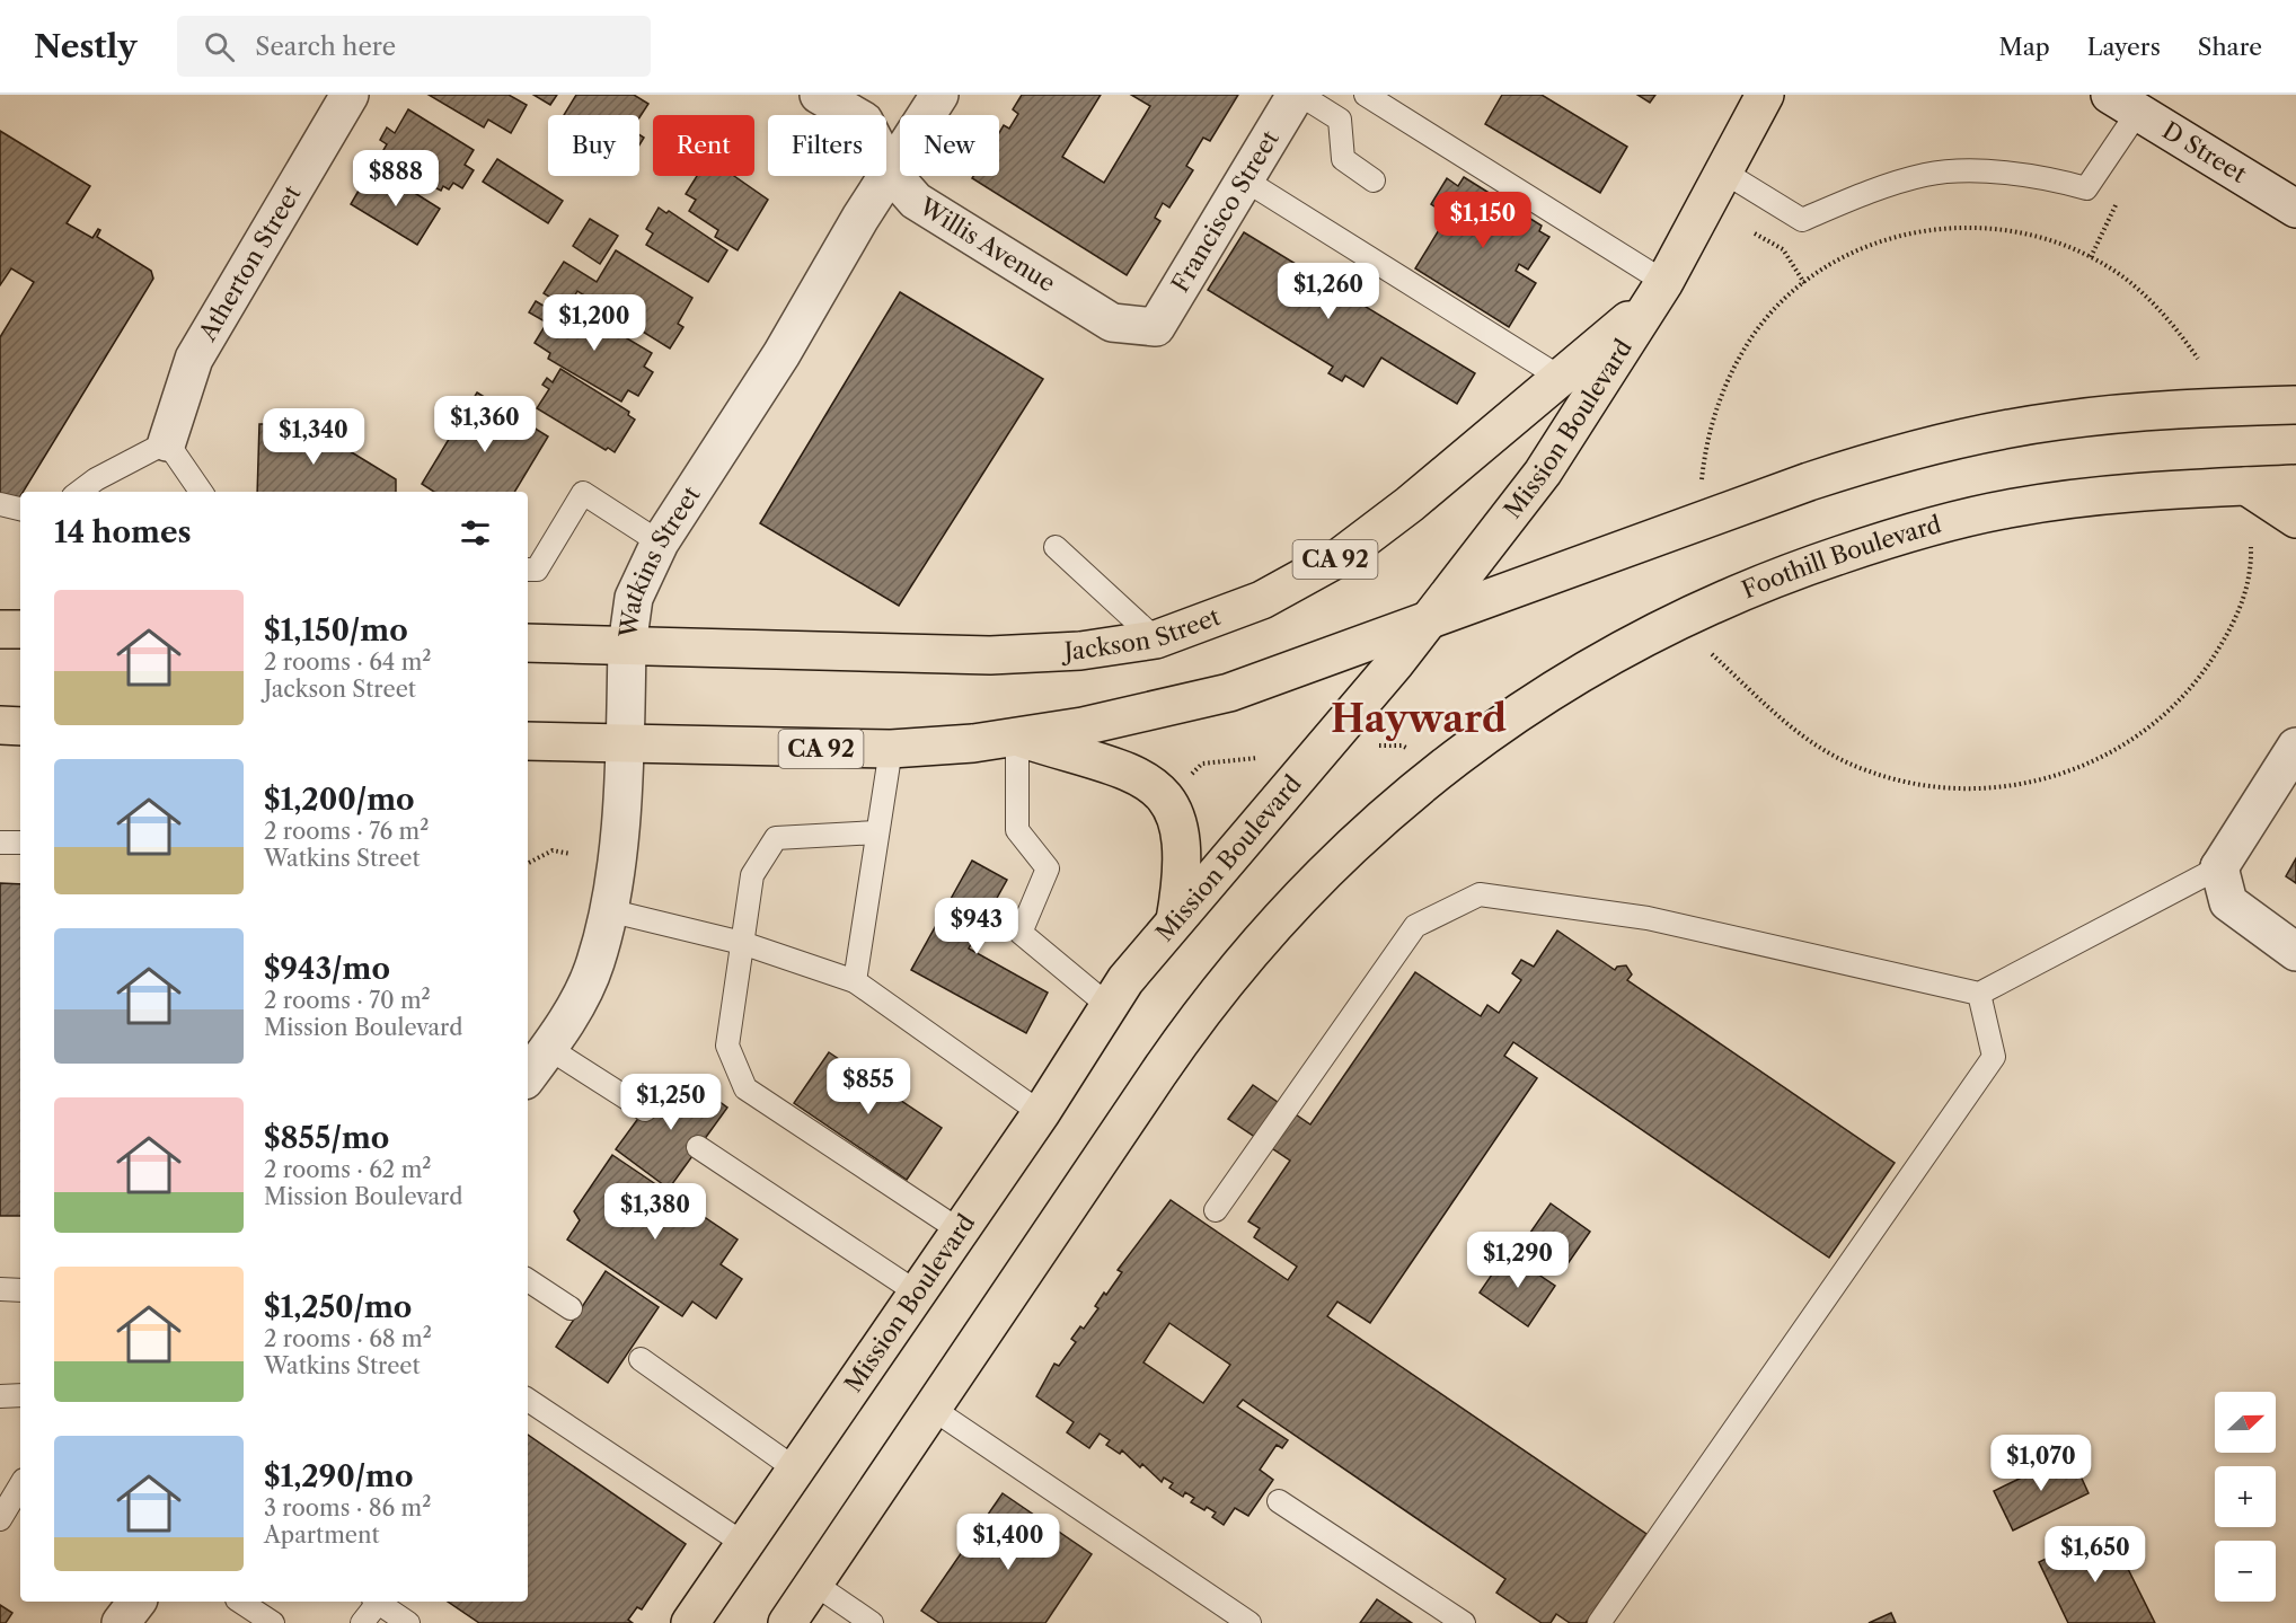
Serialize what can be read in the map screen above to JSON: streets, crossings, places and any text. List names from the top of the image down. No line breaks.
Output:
{"streets":{"main road":["Mission Boulevard","Foothill Boulevard","CA 92","Jackson Street"],"street":["D Street","Francisco Street","Willis Avenue","Atherton Street","Watkins Street"]},"crossings":[["Francisco Street","Willis Avenue"],["Willis Avenue","Watkins Street"],["Mission Boulevard","CA 92"],["Mission Boulevard","Jackson Street"],["CA 92","Watkins Street"],["Watkins Street","Jackson Street"]],"districts":["Hayward"],"north":"right","page":{"header":"Nestly","search":"Search here","nav":["Map","Layers","Share"],"chip":["Buy","Rent","Filters","New"],"price":["$888","$1,150","$1,260","$1,200","$1,360","$1,340","$943","$855","$1,250","$1,380","$1,290","$1,070","$1,400","$1,650"],"heading":"14 homes","list":[{"name":"$1,150/mo","note":"2 rooms · 64 m² · Jackson Street"},{"name":"$1,200/mo","note":"2 rooms · 76 m² · Watkins Street"},{"name":"$943/mo","note":"2 rooms · 70 m² · Mission Boulevard"},{"name":"$855/mo","note":"2 rooms · 62 m² · Mission Boulevard"},{"name":"$1,250/mo","note":"2 rooms · 68 m² · Watkins Street"},{"name":"$1,290/mo","note":"3 rooms · 86 m² · Apartment"}],"map_buttons":["+","−"]}}
